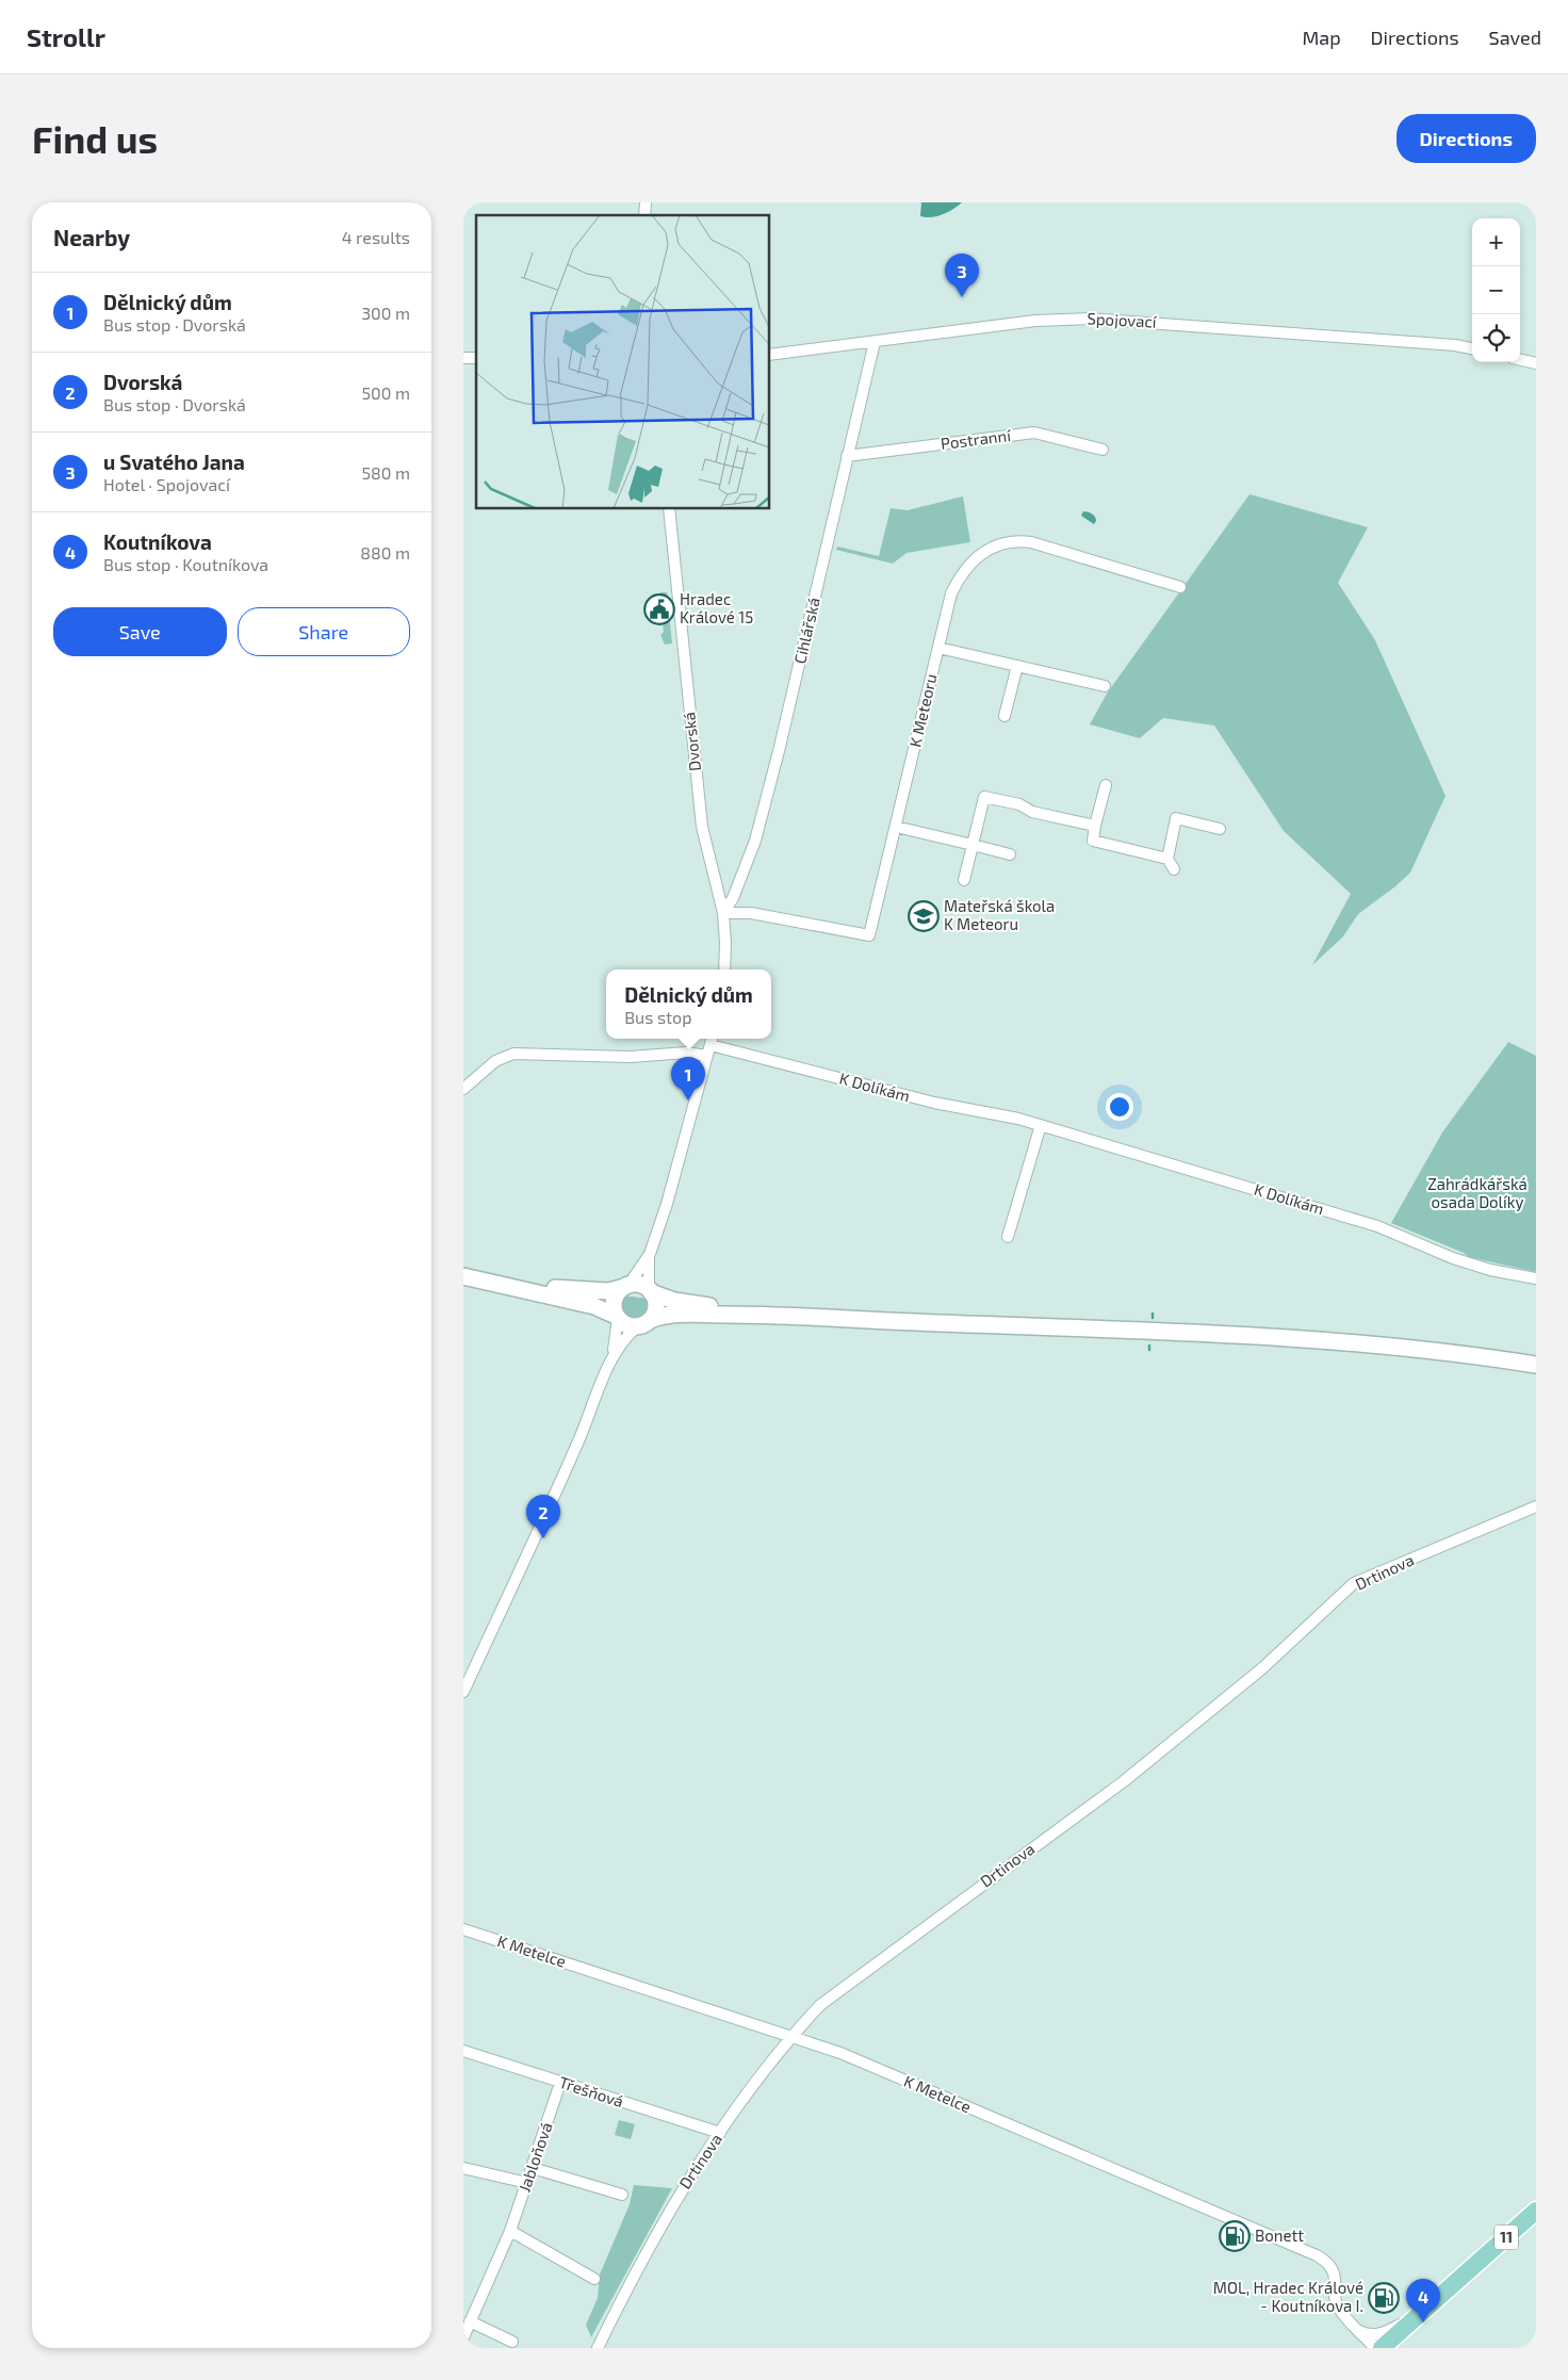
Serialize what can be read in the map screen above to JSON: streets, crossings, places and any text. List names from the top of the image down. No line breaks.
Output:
{"streets":{"main road":["11"],"street":["Spojovací","Postranní","Cihlářská","K Meteoru","Dvorská","K Dolíkám","Drtinova","K Metelce","Třešňová","Jabloňová"]},"crossings":[["Spojovací","Cihlářská"],["Postranní","Cihlářská"],["Cihlářská","K Meteoru"],["Cihlářská","Dvorská"],["K Meteoru","Dvorská"],["Drtinova","K Metelce"],["Drtinova","Třešňová"],["Třešňová","Jabloňová"]],"parks":["Zahrádkářská osada Dolíky"],"places":{"public building":["Hradec Králové 15"],"school or university":["Mateřská škola K Meteoru"],"fuel station":["Bonett","MOL, Hradec Králové - Koutníkova I."]},"page":{"header":"Strollr","nav":["Map","Directions","Saved"],"buttons":["Directions",["Save","Share"]],"title":"Find us","heading":["Nearby","4 results"],"map_buttons":["+","−"],"pins":["3","1","2","4"],"list":[{"mark":"1","name":"Dělnický dům","note":"Bus stop · Dvorská","value":"300 m"},{"mark":"2","name":"Dvorská","note":"Bus stop · Dvorská","value":"500 m"},{"mark":"3","name":"u Svatého Jana","note":"Hotel · Spojovací","value":"580 m"},{"mark":"4","name":"Koutníkova","note":"Bus stop · Koutníkova","value":"880 m"}],"popup":["Dělnický dům","Bus stop"]}}
